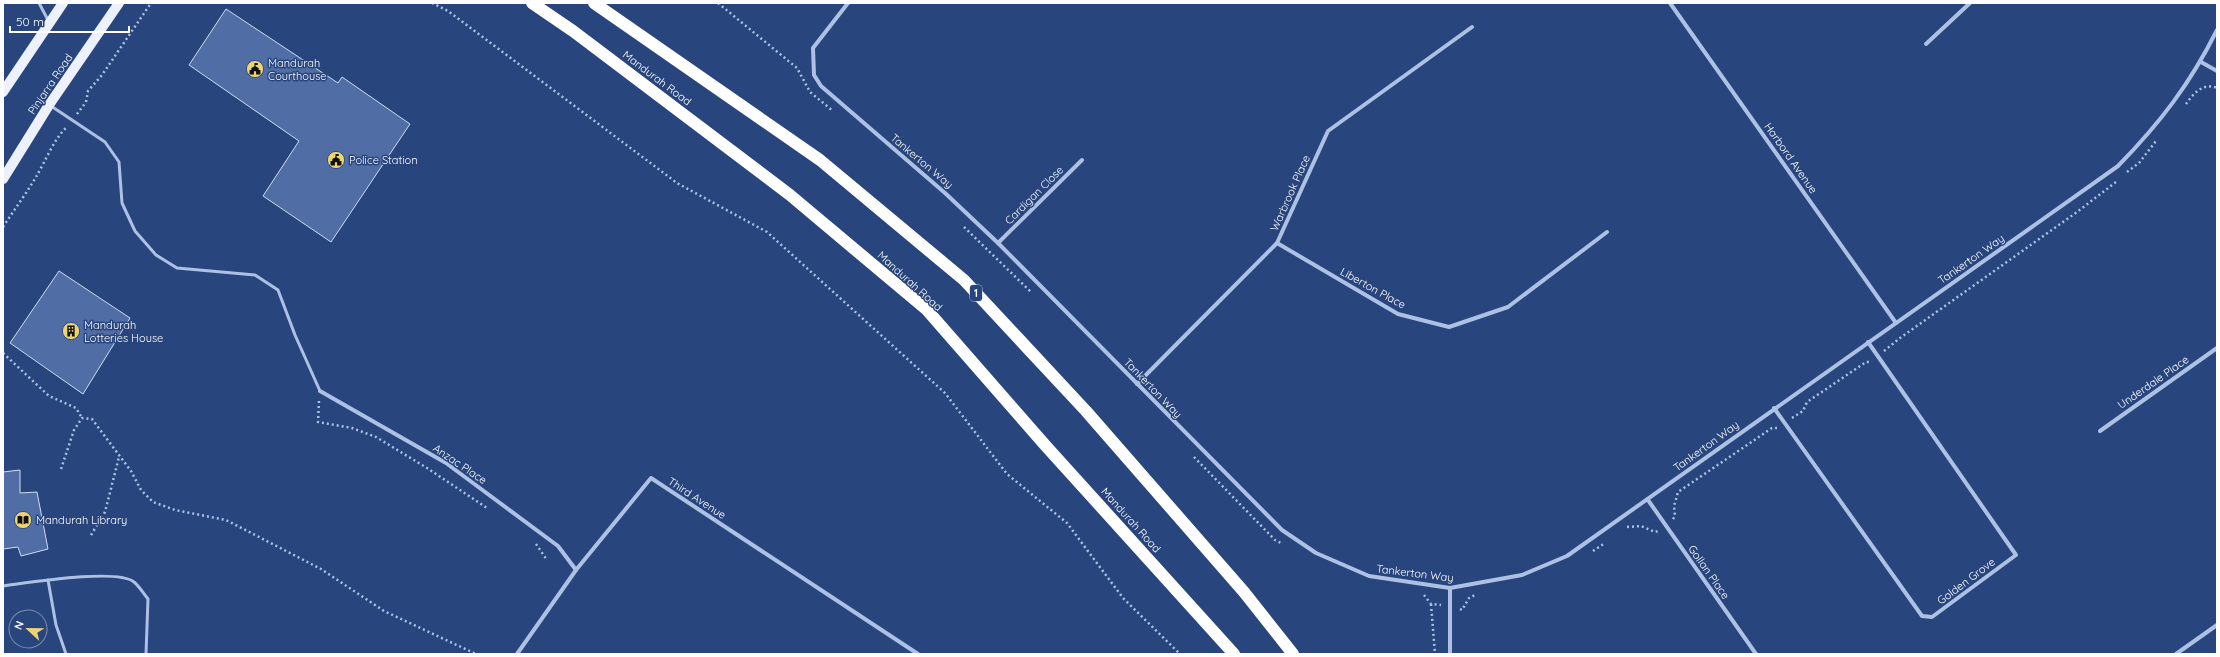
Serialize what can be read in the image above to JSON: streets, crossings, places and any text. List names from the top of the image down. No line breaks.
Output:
{"streets":{"highway":["Mandurah Road","1"],"main road":["Pinjarra Road"],"street":["Harbord Avenue","Tankerton Way","Warbrook Place","Cardigan Close","Liberton Place","Underdale Place","Anzac Place","Third Avenue","Gollan Place","Golden Grove"]},"crossings":[["Harbord Avenue","Tankerton Way"],["Tankerton Way","Warbrook Place"],["Tankerton Way","Cardigan Close"],["Tankerton Way","Gollan Place"],["Tankerton Way","Golden Grove"],["Warbrook Place","Liberton Place"],["Anzac Place","Third Avenue"]],"places":{"public building":["Mandurah Courthouse","Police Station"],"building":["Mandurah Lotteries House"],"library":["Mandurah Library"]},"scale_bar":"50 m","north":"left"}
